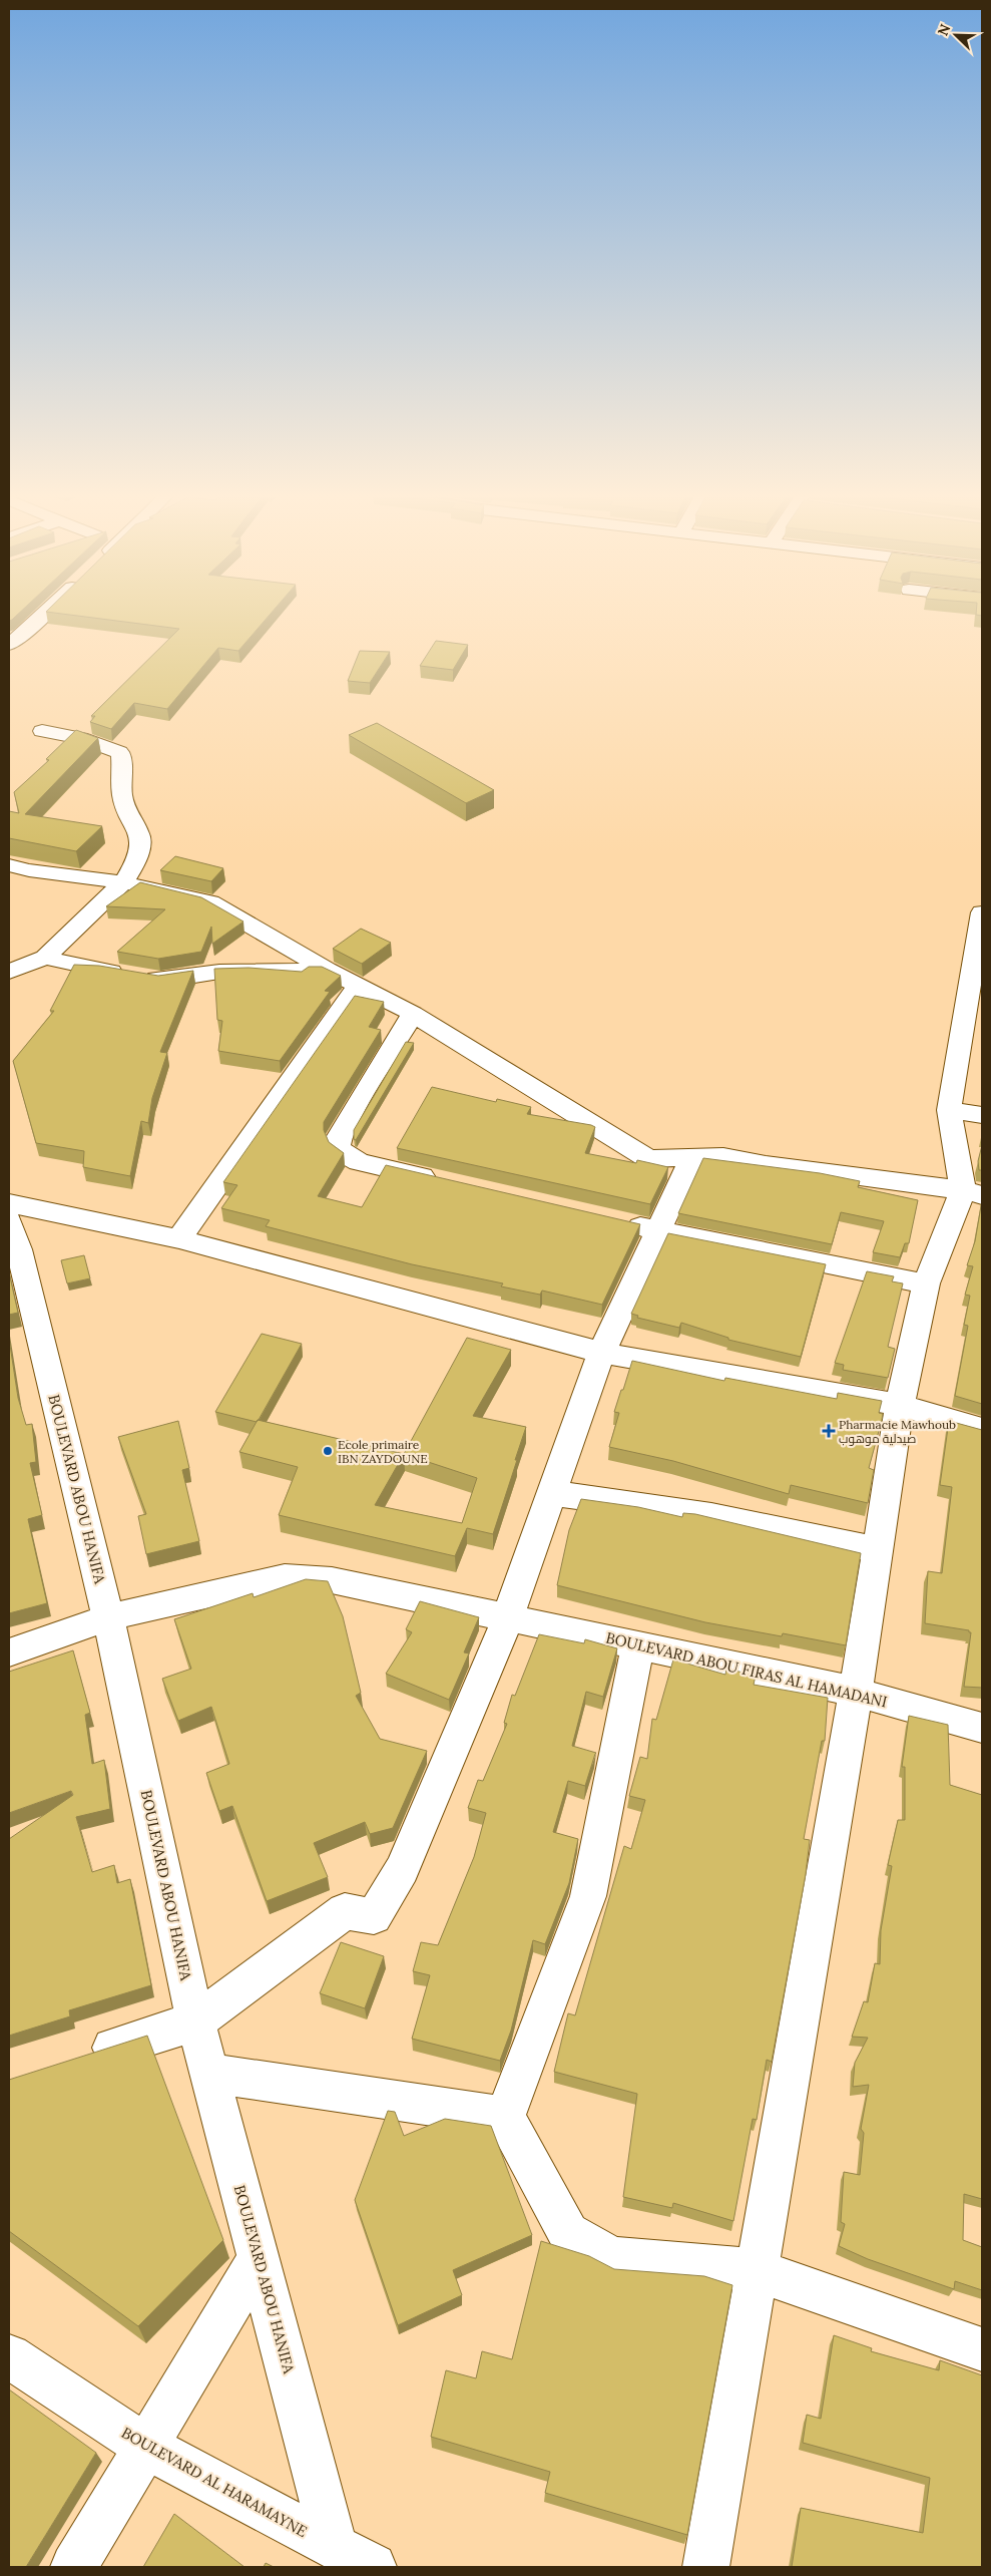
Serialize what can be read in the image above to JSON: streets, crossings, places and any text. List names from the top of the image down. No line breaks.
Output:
{"streets":{"street":["BOULEVARD ABOU HANIFA","BOULEVARD ABOU FIRAS AL HAMADANI","BOULEVARD AL HARAMAYNE"]},"crossings":[["BOULEVARD ABOU HANIFA","BOULEVARD ABOU FIRAS AL HAMADANI"],["BOULEVARD ABOU HANIFA","BOULEVARD AL HARAMAYNE"]],"places":{"health":["Pharmacie Mawhoub صيدلية موهوب"],"other":["Ecole primaire IBN ZAYDOUNE"]},"north":"top left"}
